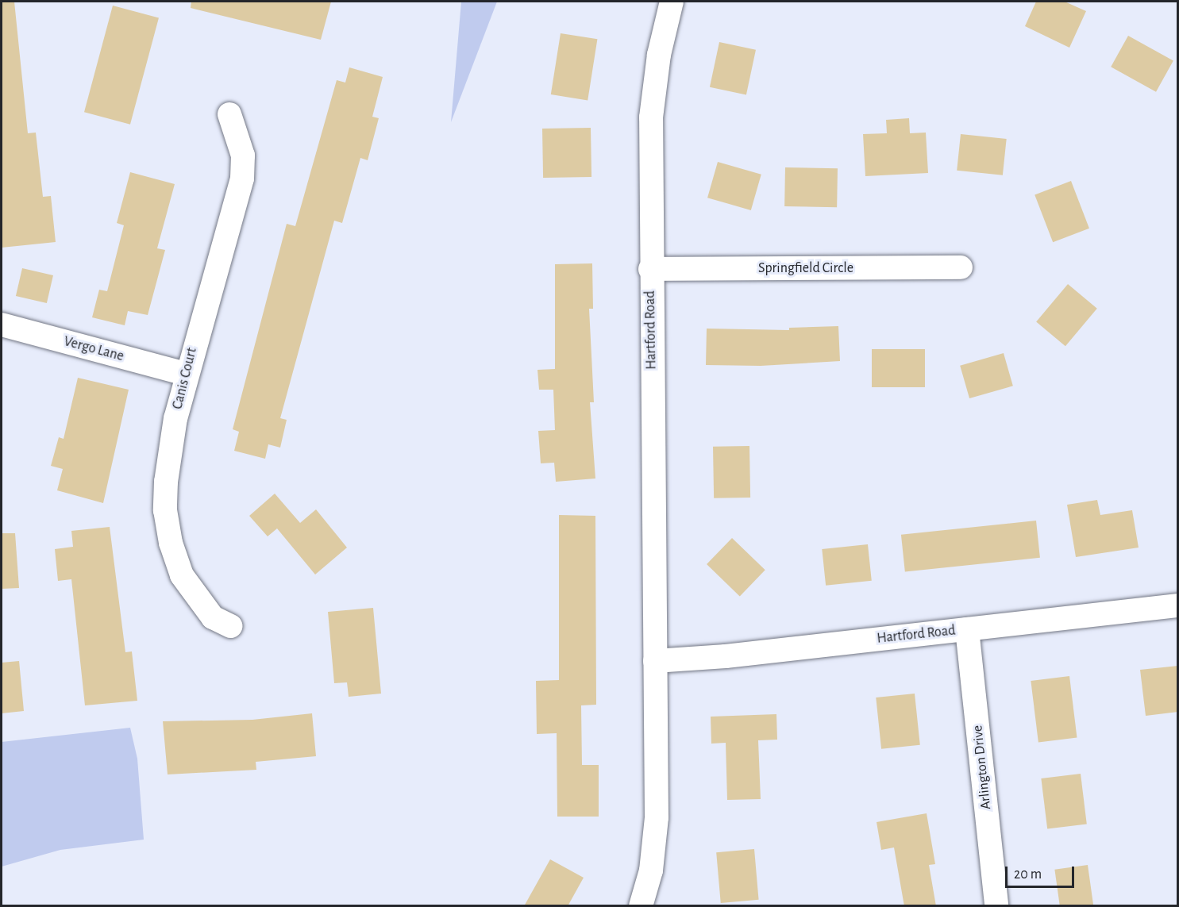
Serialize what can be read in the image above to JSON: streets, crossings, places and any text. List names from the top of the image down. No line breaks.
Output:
{"streets":{"street":["Springfield Circle","Hartford Road","Vergo Lane","Canis Court","Arlington Drive"]},"crossings":[["Springfield Circle","Hartford Road"],["Hartford Road","Arlington Drive"],["Vergo Lane","Canis Court"]],"scale_bar":"20 m"}
